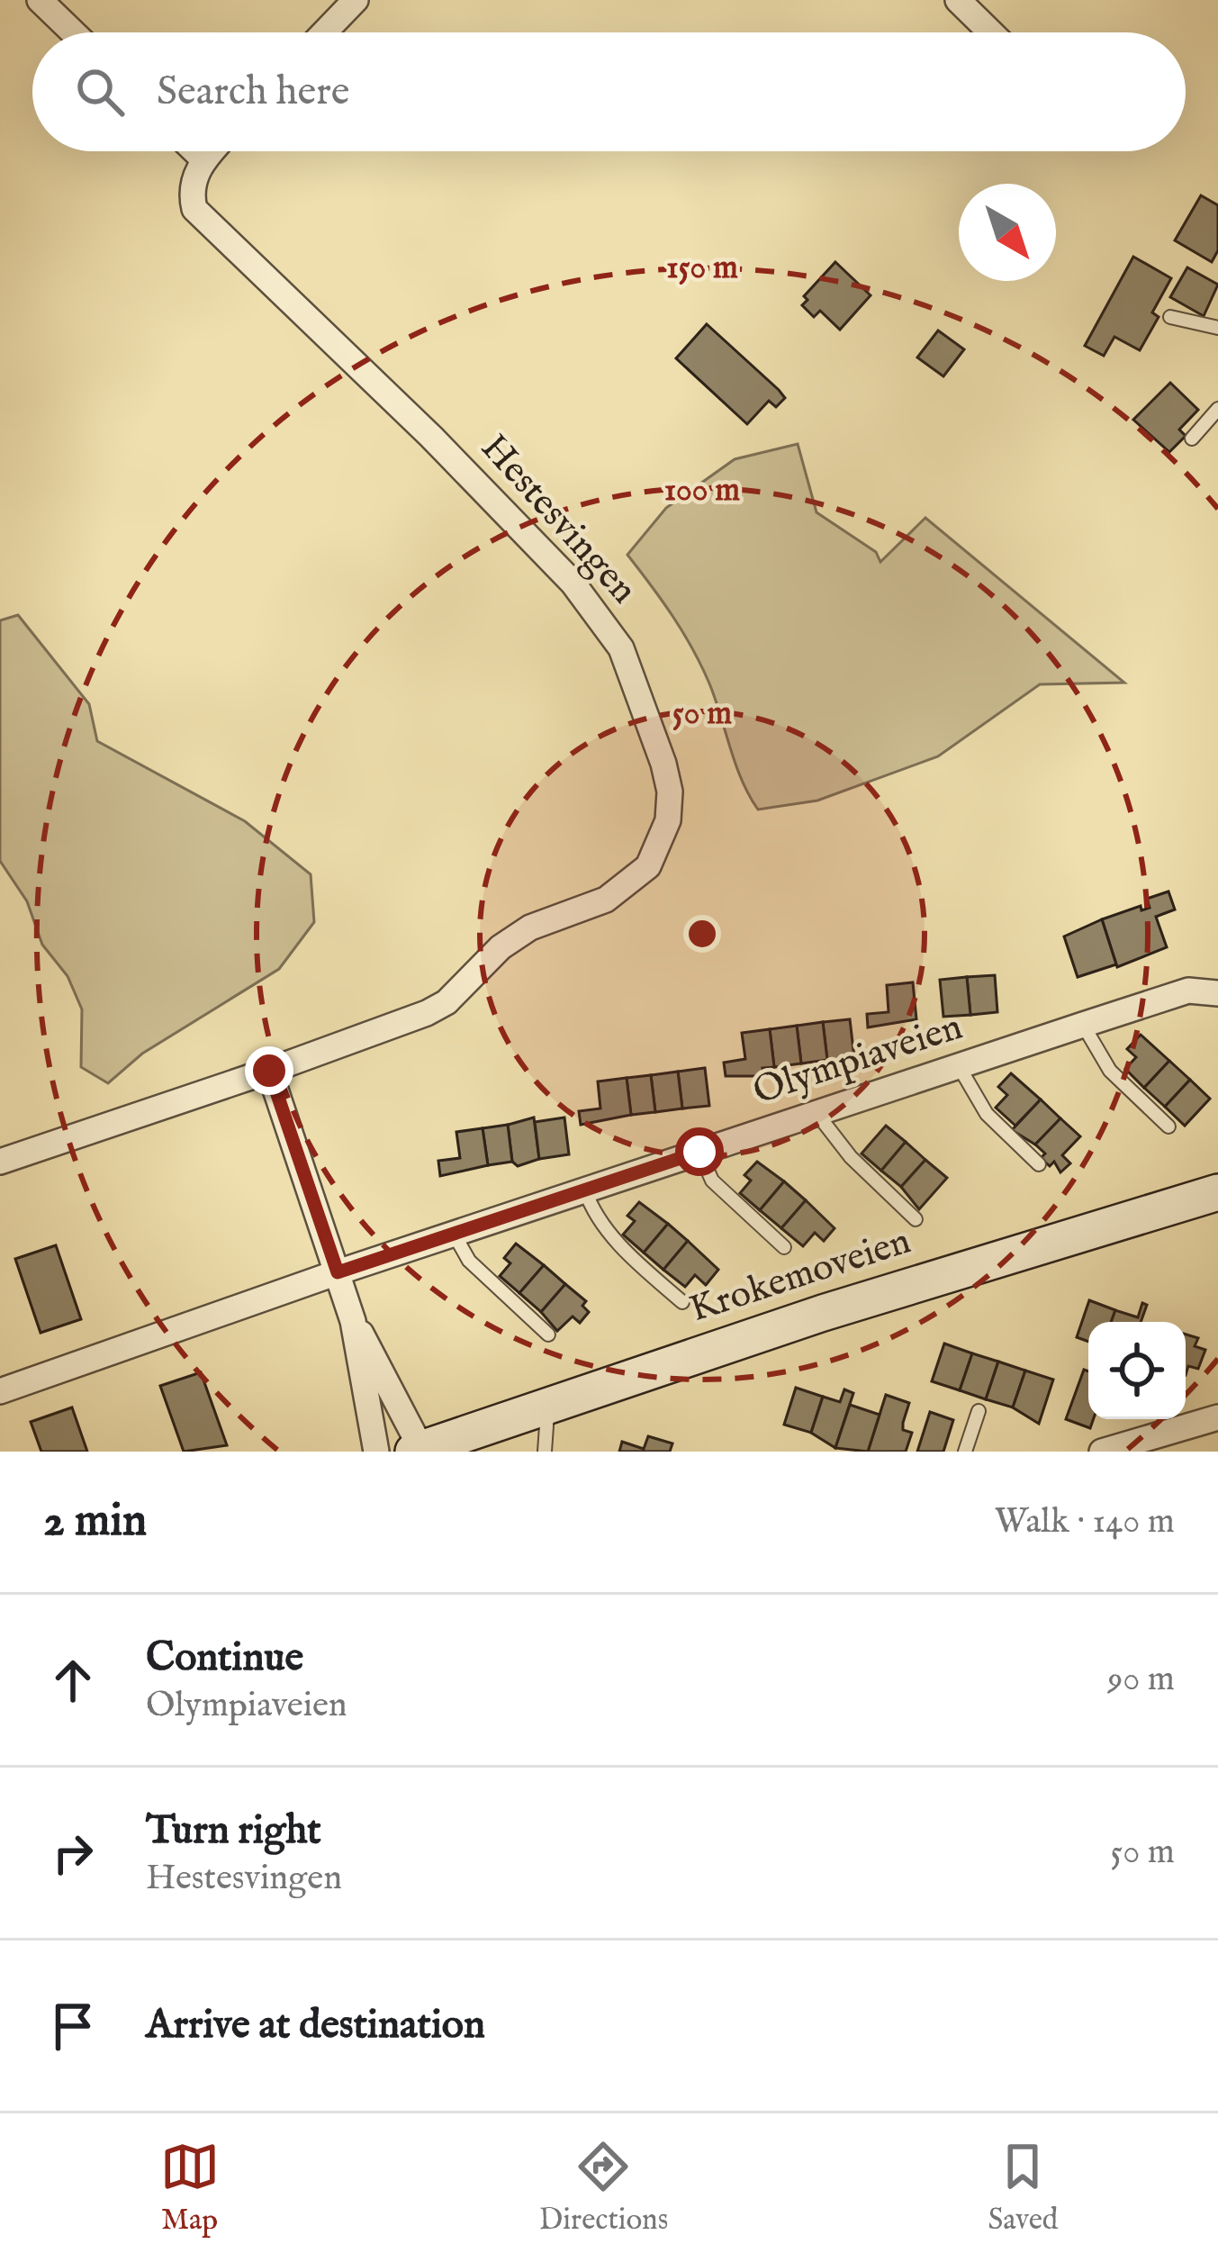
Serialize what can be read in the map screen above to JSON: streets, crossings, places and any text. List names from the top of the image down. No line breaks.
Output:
{"streets":{"main road":["Krokemoveien"],"street":["Hestesvingen","Olympiaveien"]},"north":"bottom right","page":{"search":"Search here","heading":["2 min","Walk · 140 m"],"list":[["Continue","Olympiaveien","90 m"],["Turn right","Hestesvingen","50 m"],"Arrive at destination"],"nav":["Map","Directions","Saved"]},"rings":["150 m","100 m","50 m"]}
